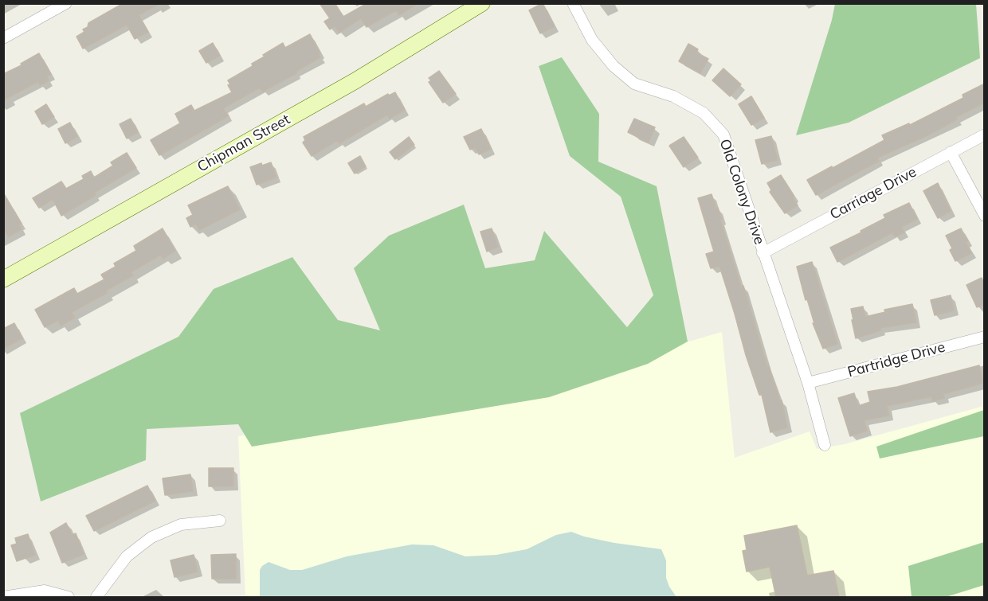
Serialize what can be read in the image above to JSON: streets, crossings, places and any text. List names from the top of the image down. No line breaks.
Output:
{"streets":{"street":["Chipman Street","Old Colony Drive","Carriage Drive","Partridge Drive"]},"crossings":[["Old Colony Drive","Carriage Drive"],["Old Colony Drive","Partridge Drive"]]}
